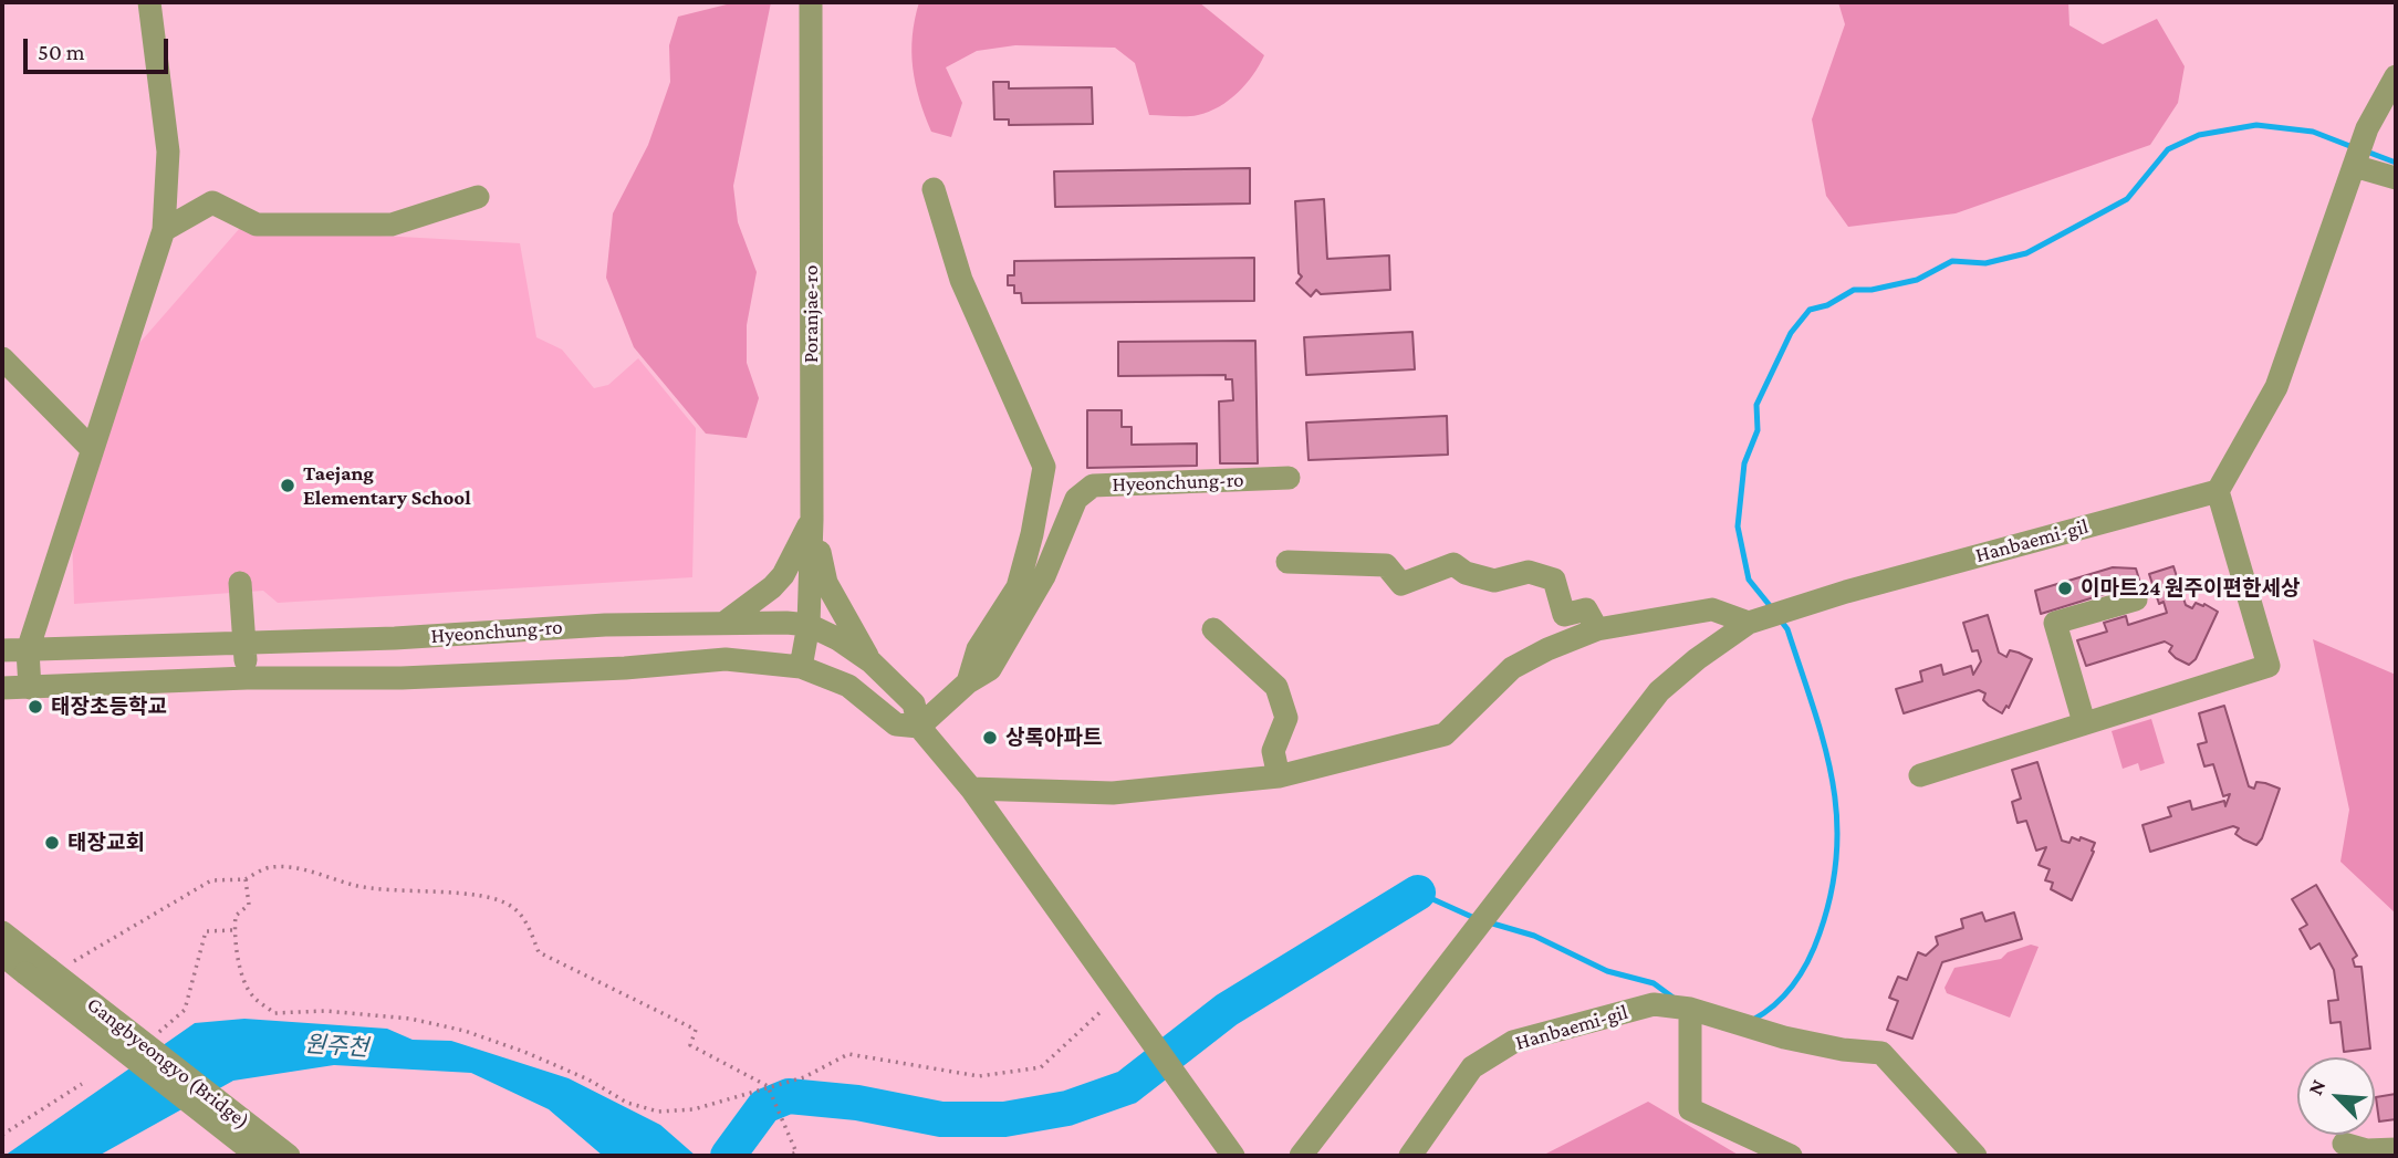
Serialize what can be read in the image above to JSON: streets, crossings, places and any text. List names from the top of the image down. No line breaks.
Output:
{"streets":{"street":["Poranjae-ro","Hyeonchung-ro","Hanbaemi-gil","Gangbyeongyo (Bridge)"]},"crossings":[["Poranjae-ro","Hyeonchung-ro"]],"water":["원주천"],"places":["Taejang Elementary School","이마트24 원주이편한세상","태장초등학교","상록아파트","태장교회"],"scale_bar":"50 m","north":"top left"}
